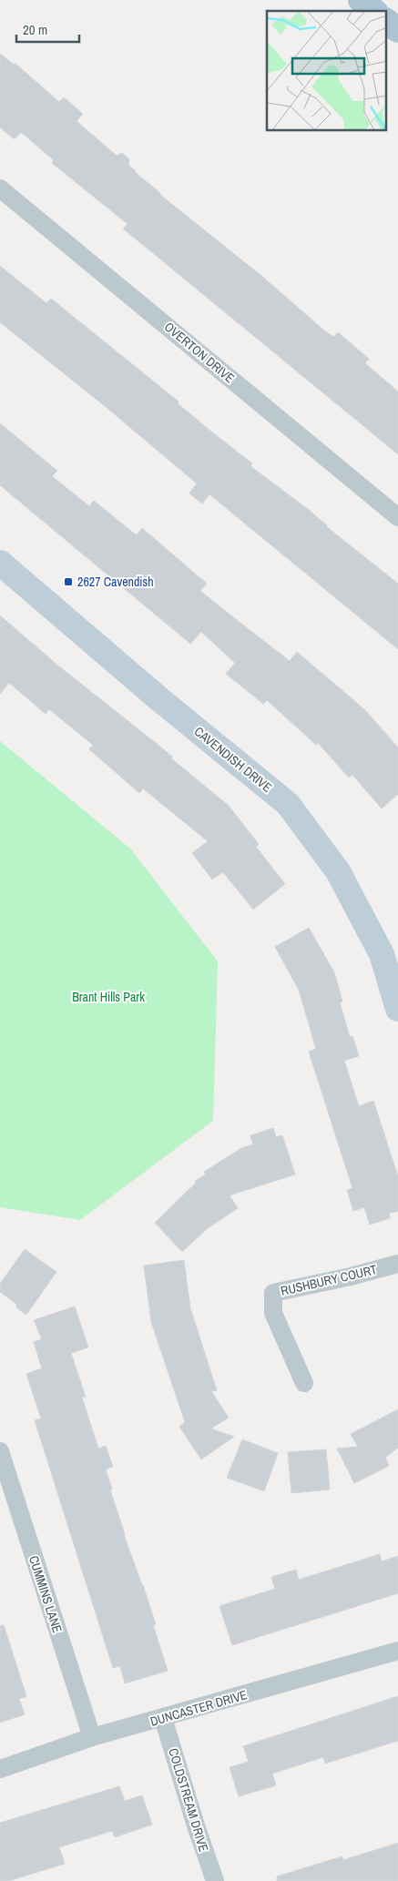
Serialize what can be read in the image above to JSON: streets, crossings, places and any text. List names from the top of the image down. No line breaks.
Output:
{"streets":{"street":["OVERTON DRIVE","CAVENDISH DRIVE","RUSHBURY COURT","CUMMINS LANE","DUNCASTER DRIVE","COLDSTREAM DRIVE"]},"crossings":[["CUMMINS LANE","DUNCASTER DRIVE"],["DUNCASTER DRIVE","COLDSTREAM DRIVE"]],"parks":["Brant Hills Park"],"places":{"transit":["2627 Cavendish"]},"scale_bar":"20 m"}
